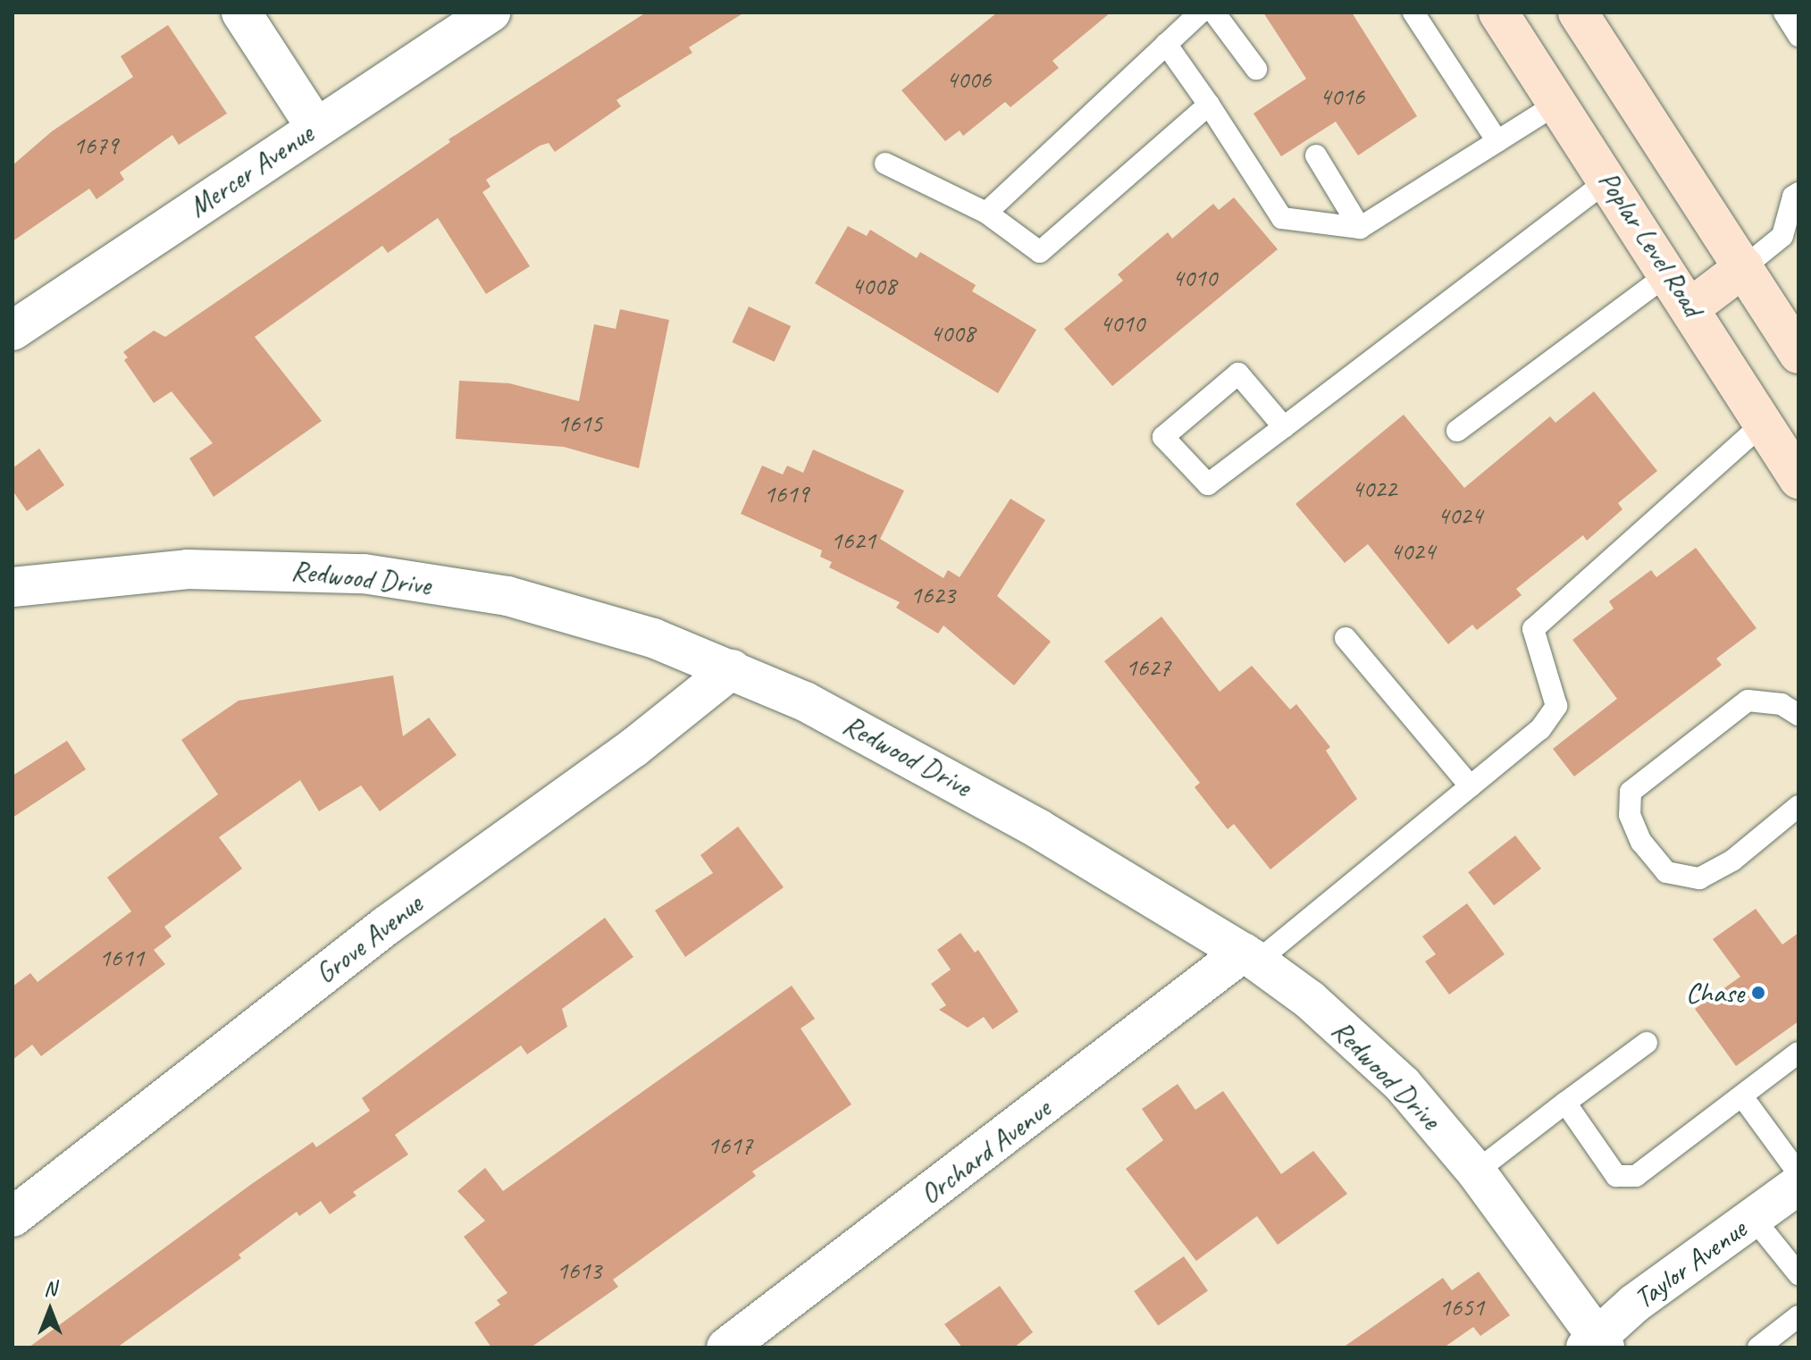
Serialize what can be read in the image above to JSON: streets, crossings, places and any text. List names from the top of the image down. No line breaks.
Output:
{"streets":{"main road":["Poplar Level Road"],"street":["Mercer Avenue","Redwood Drive","Grove Avenue","Orchard Avenue","Taylor Avenue"]},"crossings":[["Redwood Drive","Grove Avenue"],["Redwood Drive","Orchard Avenue"],["Redwood Drive","Taylor Avenue"]],"places":["Chase"],"house_numbers":["4006","4016","1679","4010","4008","4010","4008","1615","4022","1619","4024","1621","4024","1623","1627","1611","1617","1613","1651"],"north":"top"}
